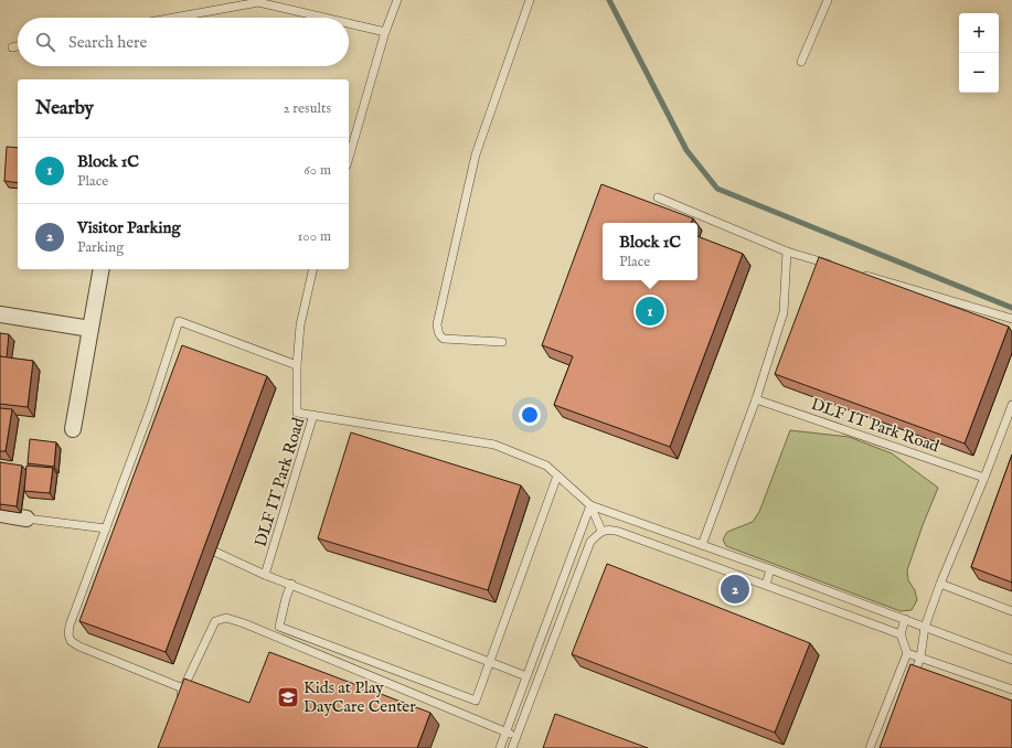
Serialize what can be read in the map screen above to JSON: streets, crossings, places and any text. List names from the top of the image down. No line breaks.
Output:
{"streets":{"lane":["DLF IT Park Road"]},"places":{"school or university":["Kids at Play DayCare Center"]},"page":{"map_buttons":["+","−"],"search":"Search here","heading":["Nearby","2 results"],"list":[{"mark":"1","name":"Block 1C","note":"Place","value":"60 m"},{"mark":"2","name":"Visitor Parking","note":"Parking","value":"100 m"}],"popup":["Block 1C","Place"],"pins":["1","2"]}}
